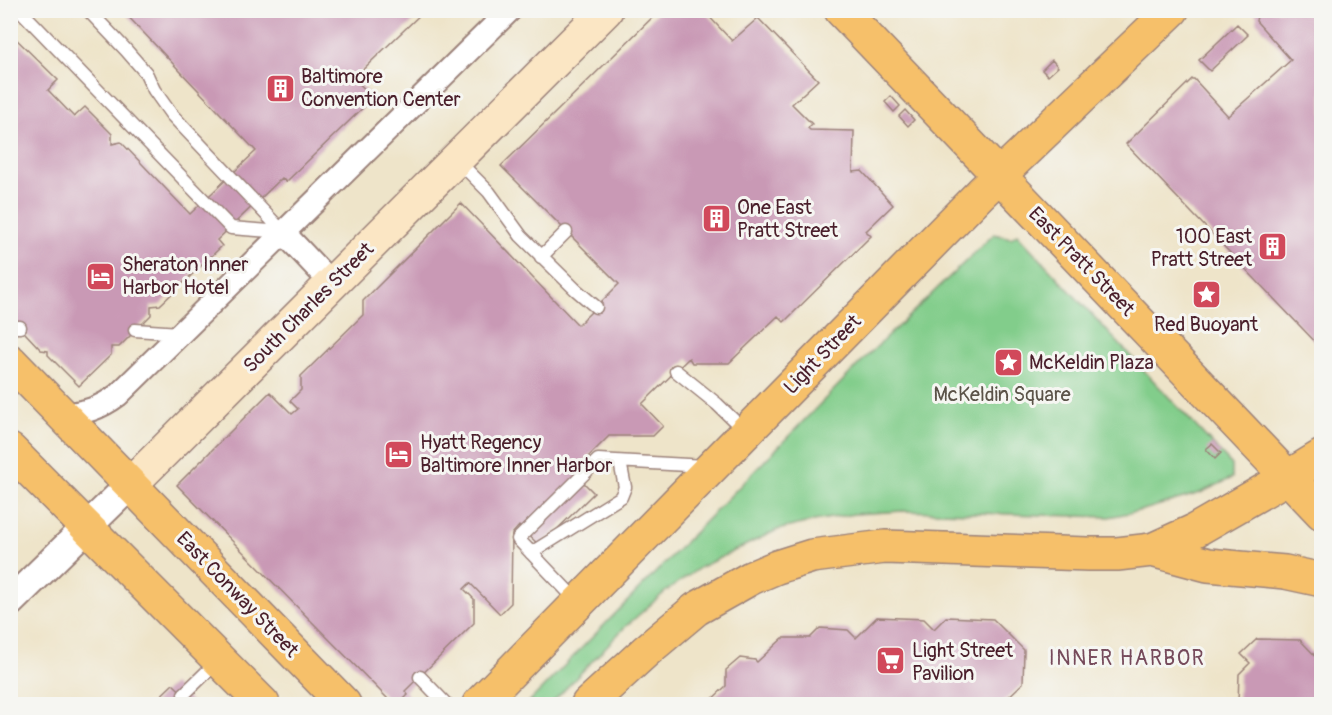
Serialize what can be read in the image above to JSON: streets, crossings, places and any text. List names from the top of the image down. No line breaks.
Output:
{"streets":{"main road":["East Pratt Street","South Charles Street","Light Street","East Conway Street"]},"crossings":[["East Pratt Street","Light Street"],["South Charles Street","East Conway Street"]],"districts":["INNER HARBOR"],"parks":["McKeldin Square"],"places":{"building":["Baltimore Convention Center","One East Pratt Street","100 East Pratt Street"],"hotel":["Sheraton Inner Harbor Hotel","Hyatt Regency Baltimore Inner Harbor"],"place":["Red Buoyant","McKeldin Plaza"],"supermarket":["Light Street Pavilion"]}}
